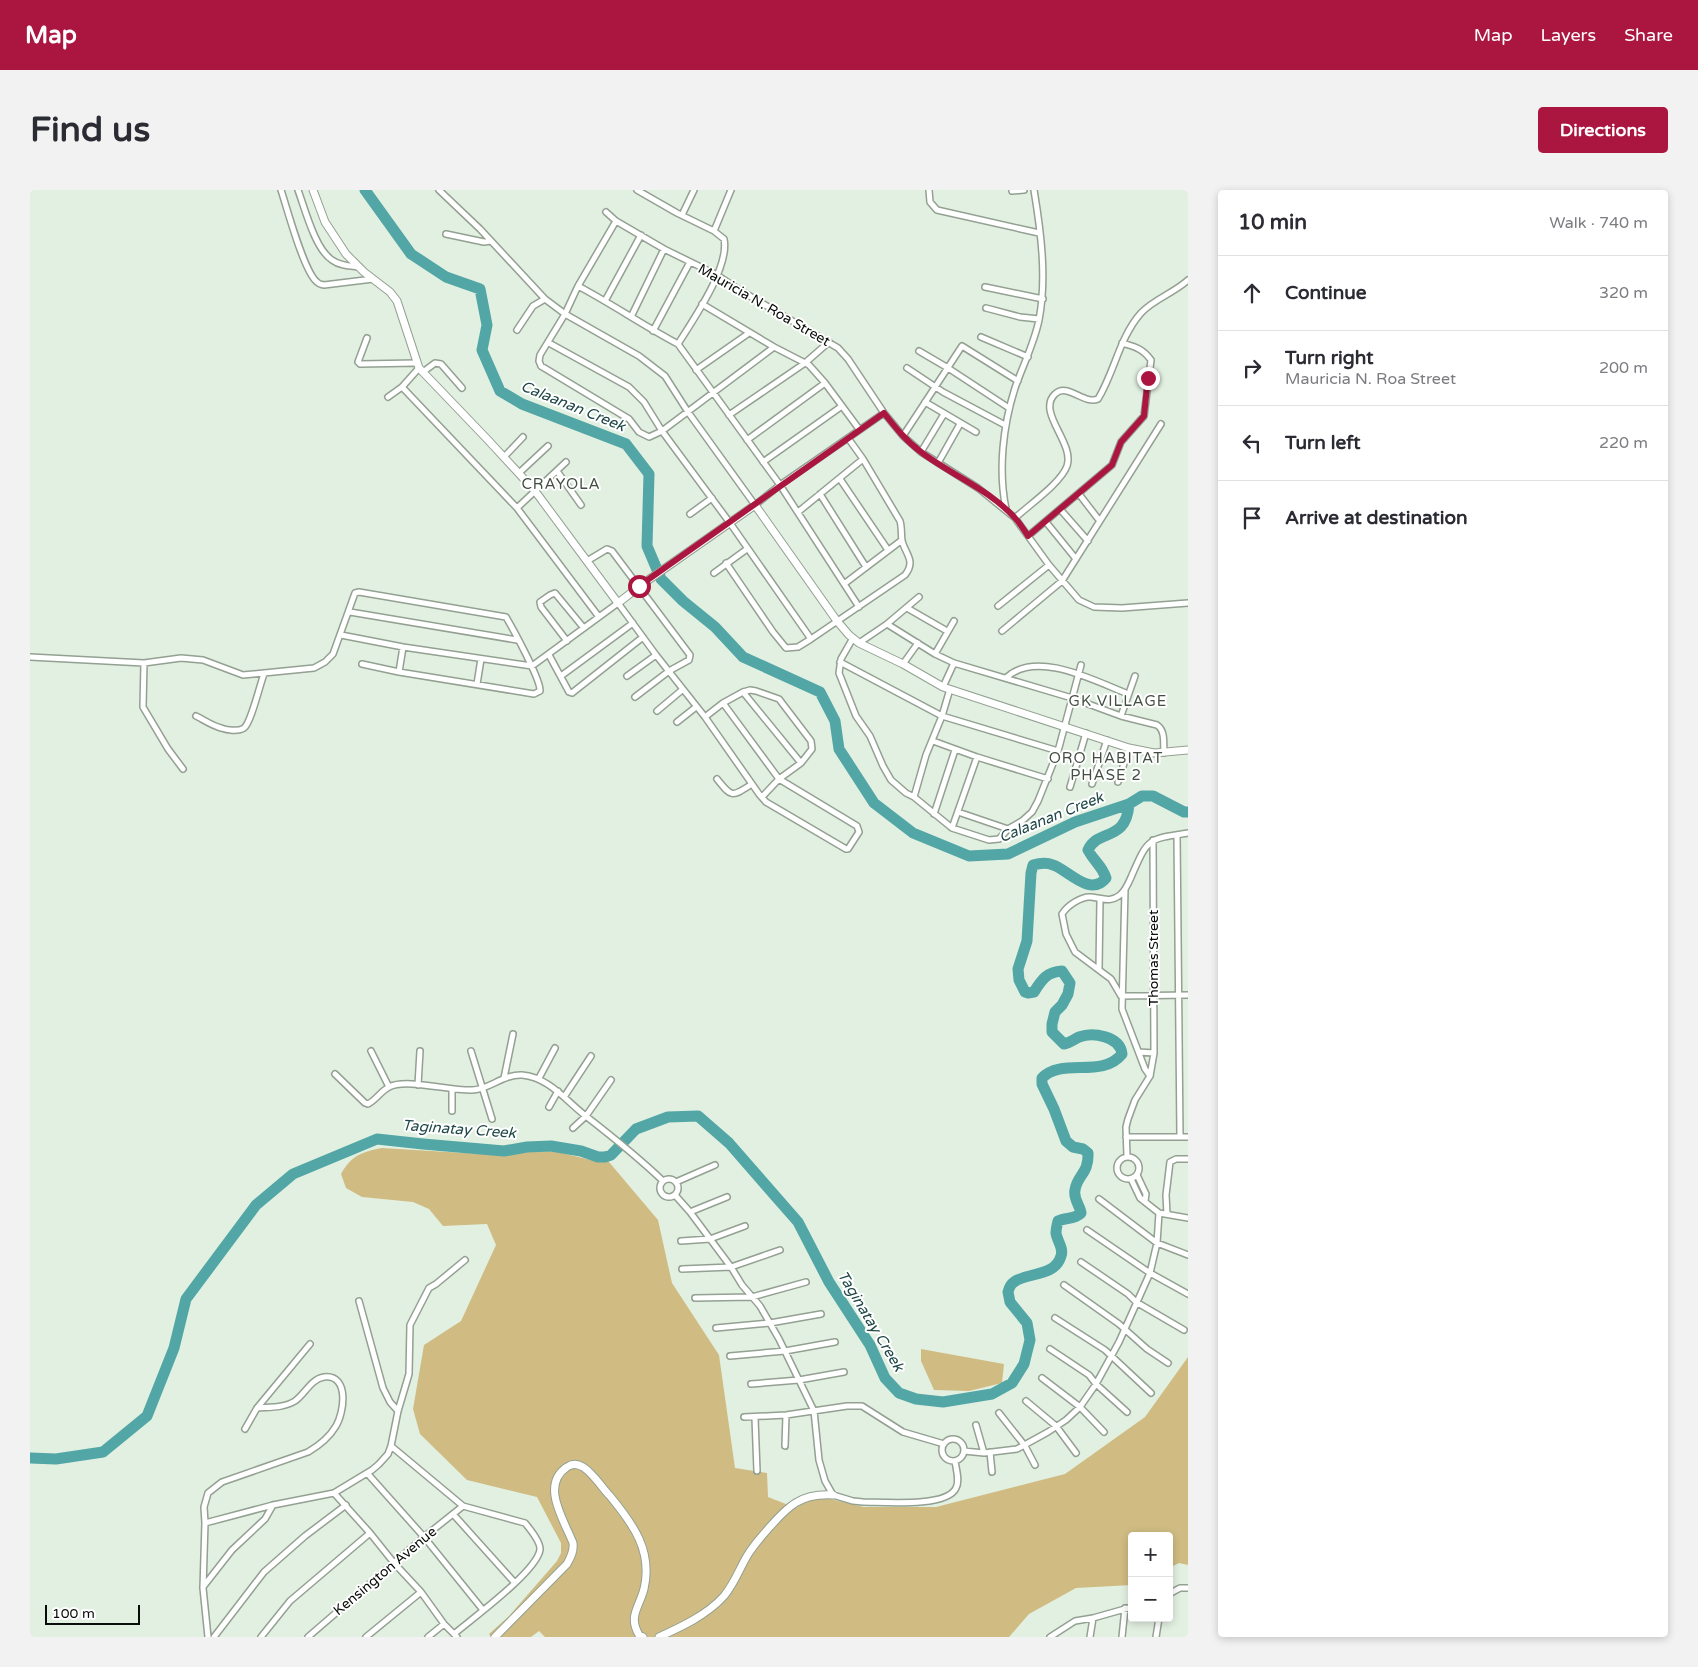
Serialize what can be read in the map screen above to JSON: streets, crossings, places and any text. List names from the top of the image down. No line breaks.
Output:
{"streets":{"street":["Mauricia N. Roa Street","Thomas Street","Kensington Avenue"]},"districts":["CRAYOLA","GK VILLAGE","ORO HABITAT PHASE 2"],"water":["Calaanan Creek","Taginatay Creek"],"scale_bar":"100 m","page":{"header":"Map","nav":["Map","Layers","Share"],"buttons":"Directions","title":"Find us","heading":["10 min","Walk · 740 m"],"list":[["Continue","320 m"],["Turn right","Mauricia N. Roa Street","200 m"],["Turn left","220 m"],"Arrive at destination"],"map_buttons":["+","−"],"scale":"100 m"}}
